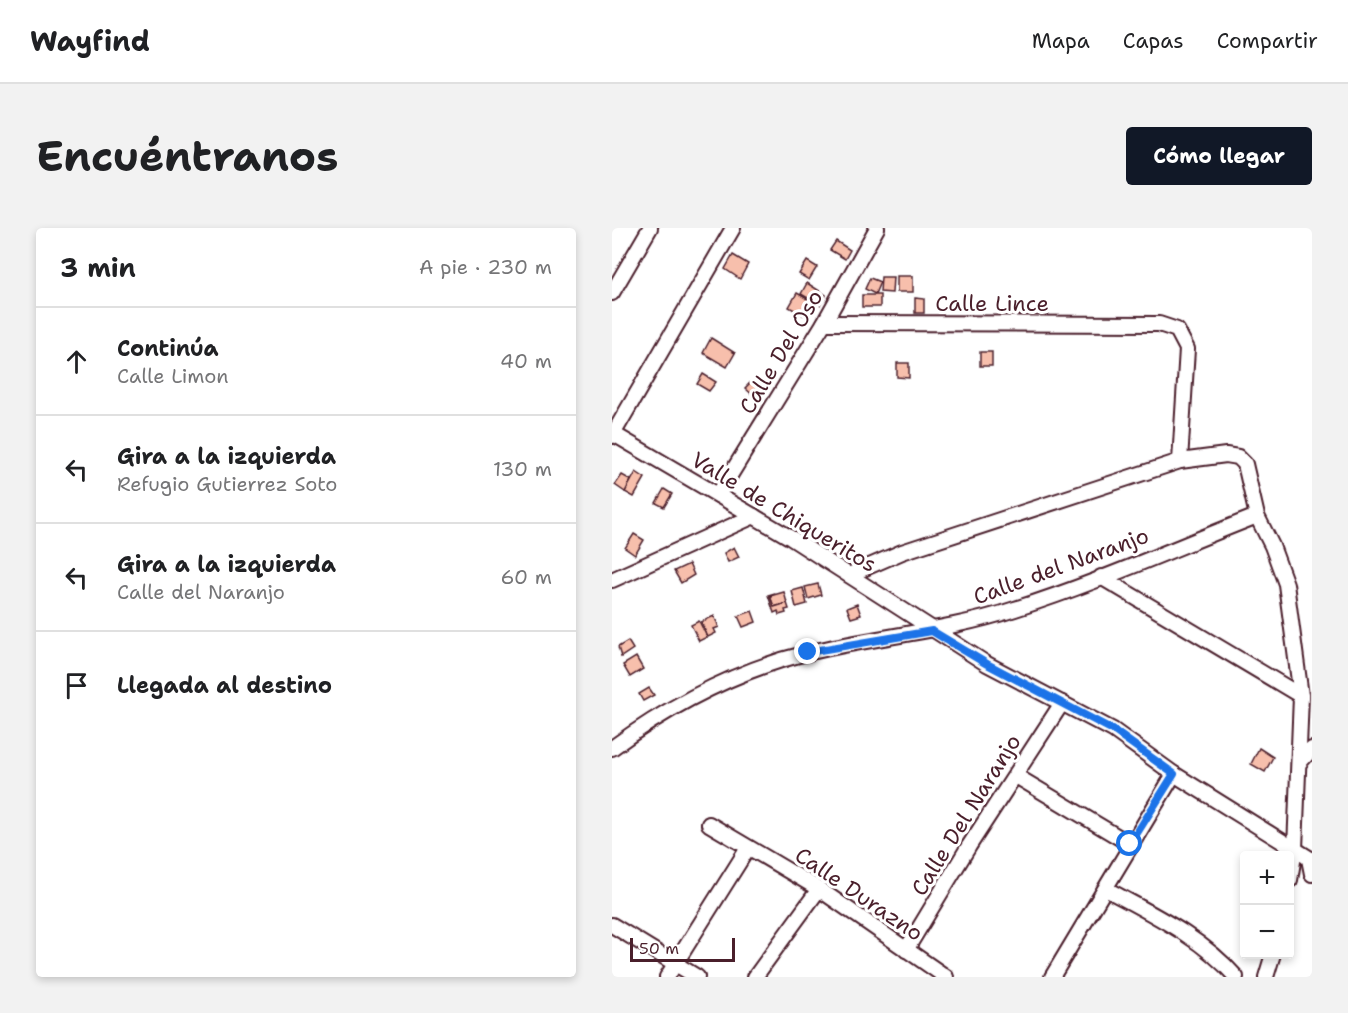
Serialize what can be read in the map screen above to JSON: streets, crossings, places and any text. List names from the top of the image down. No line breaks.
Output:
{"streets":{"street":["Calle Lince","Calle Del Oso","Valle de Chiqueritos","Calle del Naranjo","Calle Del Naranjo","Calle Durazno"]},"crossings":[["Calle Lince","Calle Del Oso"],["Calle Del Oso","Valle de Chiqueritos"],["Valle de Chiqueritos","Calle del Naranjo"],["Valle de Chiqueritos","Calle Del Naranjo"],["Calle Del Naranjo","Calle Durazno"]],"scale_bar":"50 m","page":{"header":"Wayfind","nav":["Mapa","Capas","Compartir"],"buttons":"Cómo llegar","title":"Encuéntranos","heading":["3 min","A pie · 230 m"],"list":[["Continúa","Calle Limon","40 m"],["Gira a la izquierda","Refugio Gutierrez Soto","130 m"],["Gira a la izquierda","Calle del Naranjo","60 m"],"Llegada al destino"],"map_buttons":["+","−"],"scale":"50 m"}}
